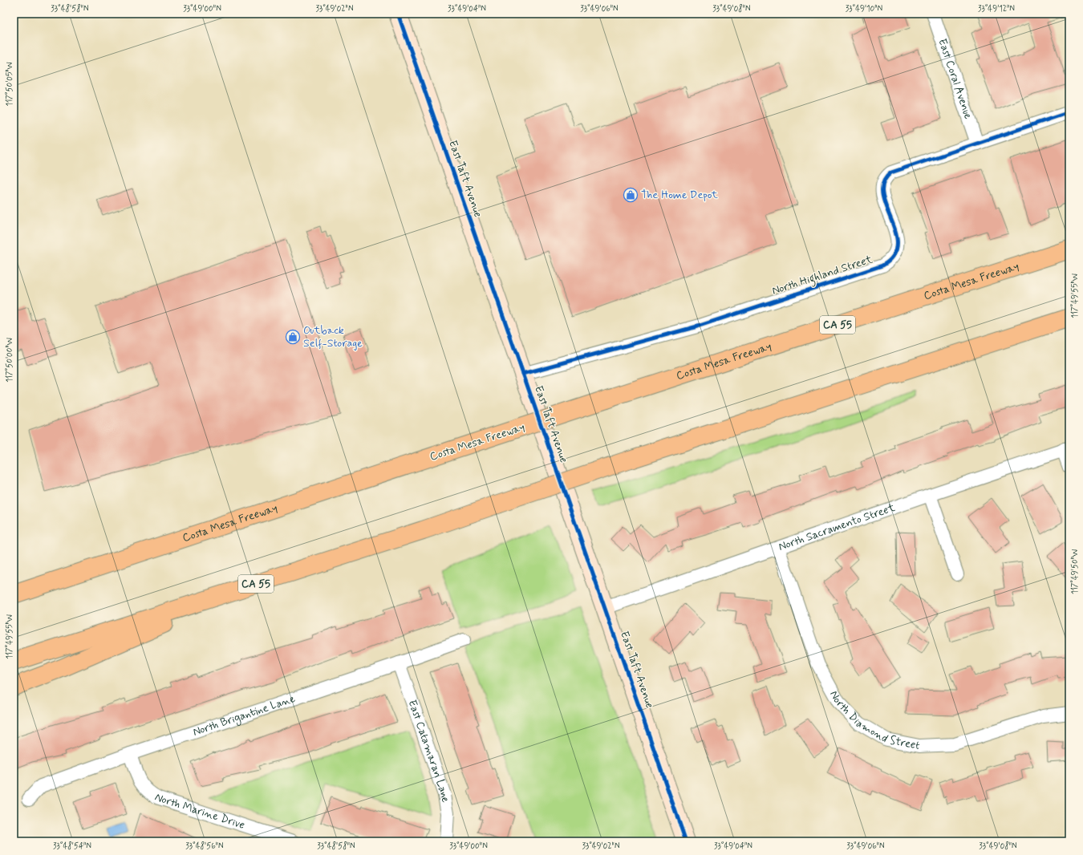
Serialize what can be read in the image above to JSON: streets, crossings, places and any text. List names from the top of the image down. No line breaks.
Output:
{"streets":{"highway":["Costa Mesa Freeway","CA 55"],"main road":["East Taft Avenue"],"street":["East Coral Avenue","North Highland Street","North Sacramento Street","North Brigantine Lane","North Diamond Street","East Catamaran Lane","North Marine Drive"]},"crossings":[["East Coral Avenue","North Highland Street"],["East Taft Avenue","North Highland Street"],["East Taft Avenue","North Sacramento Street"],["North Sacramento Street","North Diamond Street"],["North Brigantine Lane","East Catamaran Lane"],["North Brigantine Lane","North Marine Drive"]],"places":{"shop":["The Home Depot","Outback Self-Storage"]},"coordinates":["33°48'58\"N","33°49'00\"N","33°49'02\"N","33°49'04\"N","33°49'06\"N","33°49'08\"N","33°49'10\"N","33°49'12\"N","117°50'05\"W","117°49'55\"W","117°50'00\"W","117°49'50\"W","33°48'54\"N","33°48'56\"N"]}
